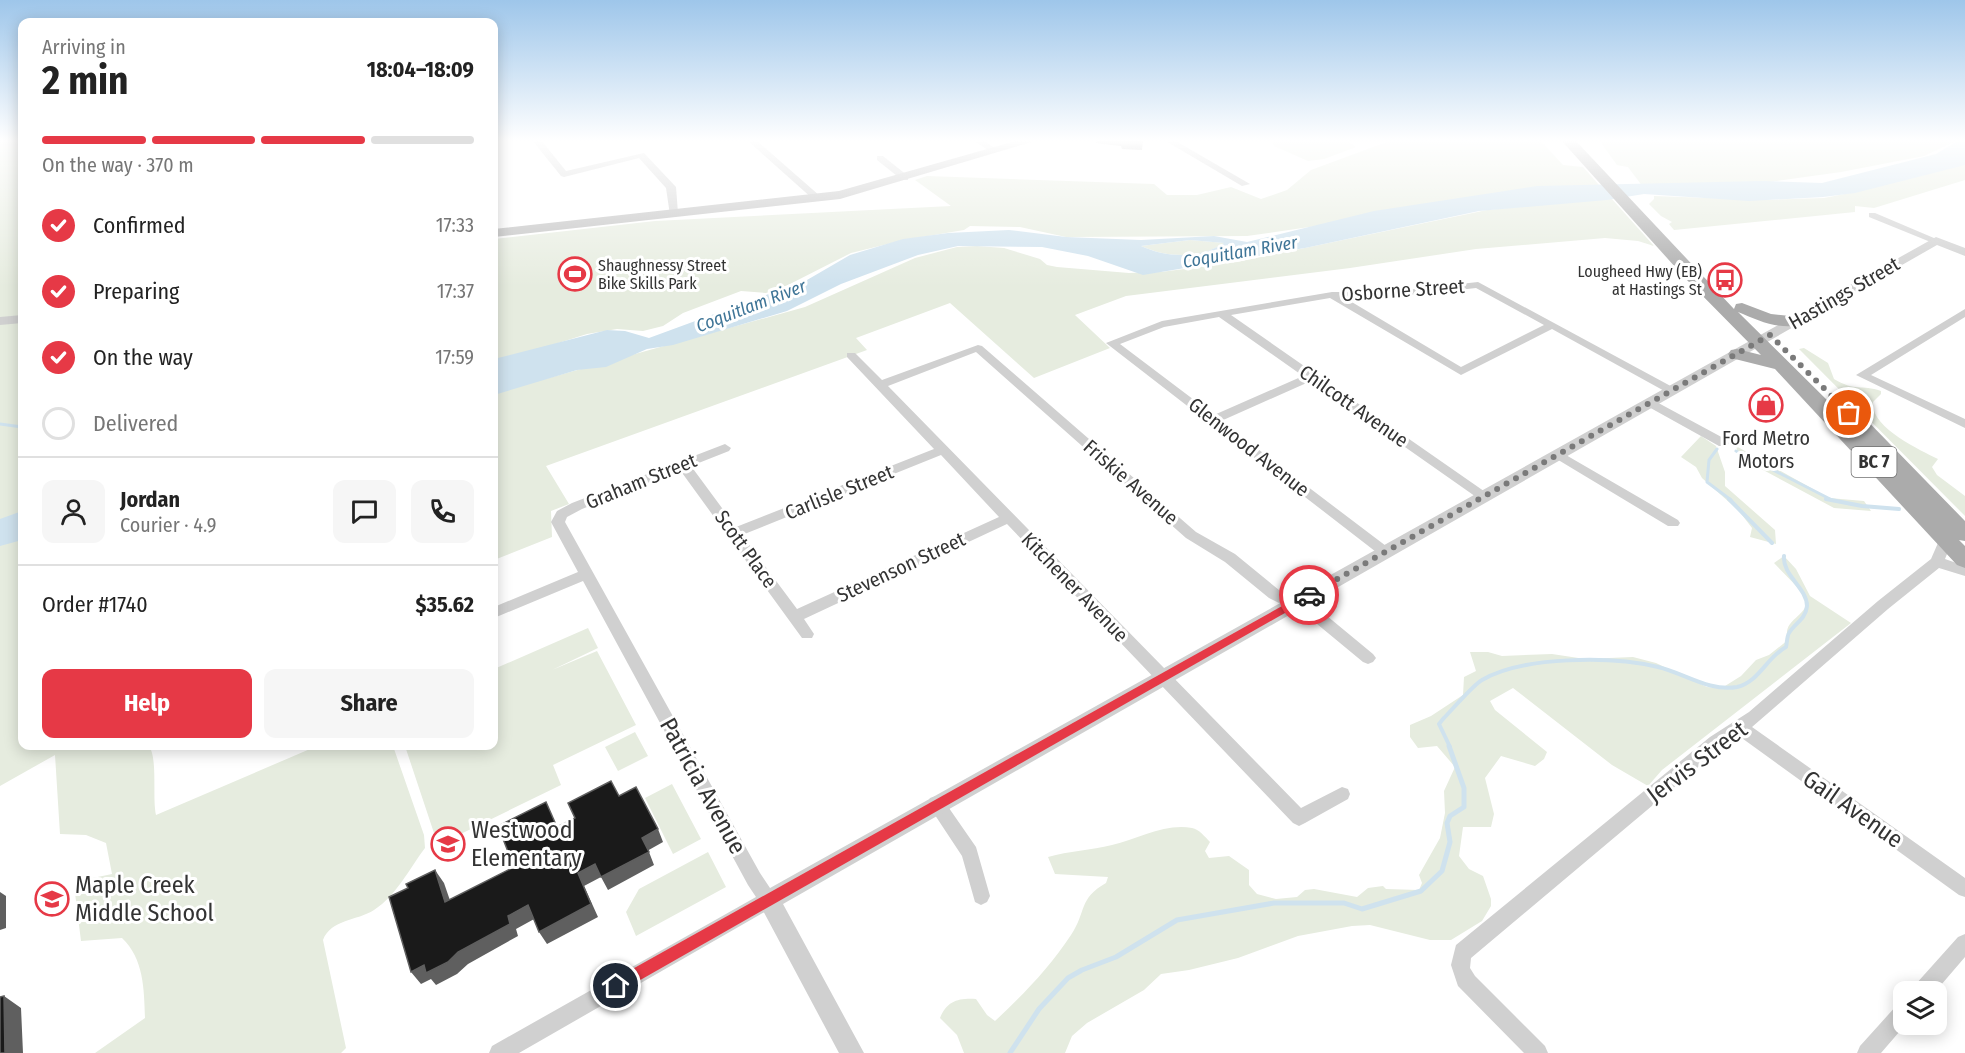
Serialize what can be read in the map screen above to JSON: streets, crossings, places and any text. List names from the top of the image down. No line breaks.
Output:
{"streets":{"main road":["BC 7"],"street":["Osborne Street","Hastings Street","Chilcott Avenue","Glenwood Avenue","Graham Street","Friskie Avenue","Carlisle Street","Scott Place","Stevenson Street","Kitchener Avenue","Jervis Street","Patricia Avenue","Gail Avenue"]},"crossings":[["Osborne Street","Hastings Street"],["Osborne Street","Chilcott Avenue"],["Osborne Street","Glenwood Avenue"],["Hastings Street","Chilcott Avenue"],["Hastings Street","Glenwood Avenue"],["Hastings Street","BC 7"],["Hastings Street","Friskie Avenue"],["Hastings Street","Kitchener Avenue"],["Hastings Street","Patricia Avenue"],["BC 7","Jervis Street"],["Graham Street","Scott Place"],["Graham Street","Patricia Avenue"],["Friskie Avenue","Kitchener Avenue"],["Carlisle Street","Scott Place"],["Carlisle Street","Kitchener Avenue"],["Scott Place","Stevenson Street"],["Stevenson Street","Kitchener Avenue"],["Jervis Street","Gail Avenue"]],"water":["Coquitlam River"],"places":{"sports":["Shaughnessy Street Bike Skills Park"],"bus stop":["Lougheed Hwy (EB) at Hastings St"],"shop":["Ford Metro Motors"],"school or university":["Westwood Elementary","Maple Creek Middle School"]},"page":{"heading":["2 min","Arriving in","18:04–18:09"],"panel":["Jordan","Courier · 4.9","Order #1740","$35.62"],"bar":"On the way · 370 m","list":[["Confirmed","17:33"],["Preparing","17:37"],["On the way","17:59"],"Delivered"],"buttons":["Help","Share"]}}
